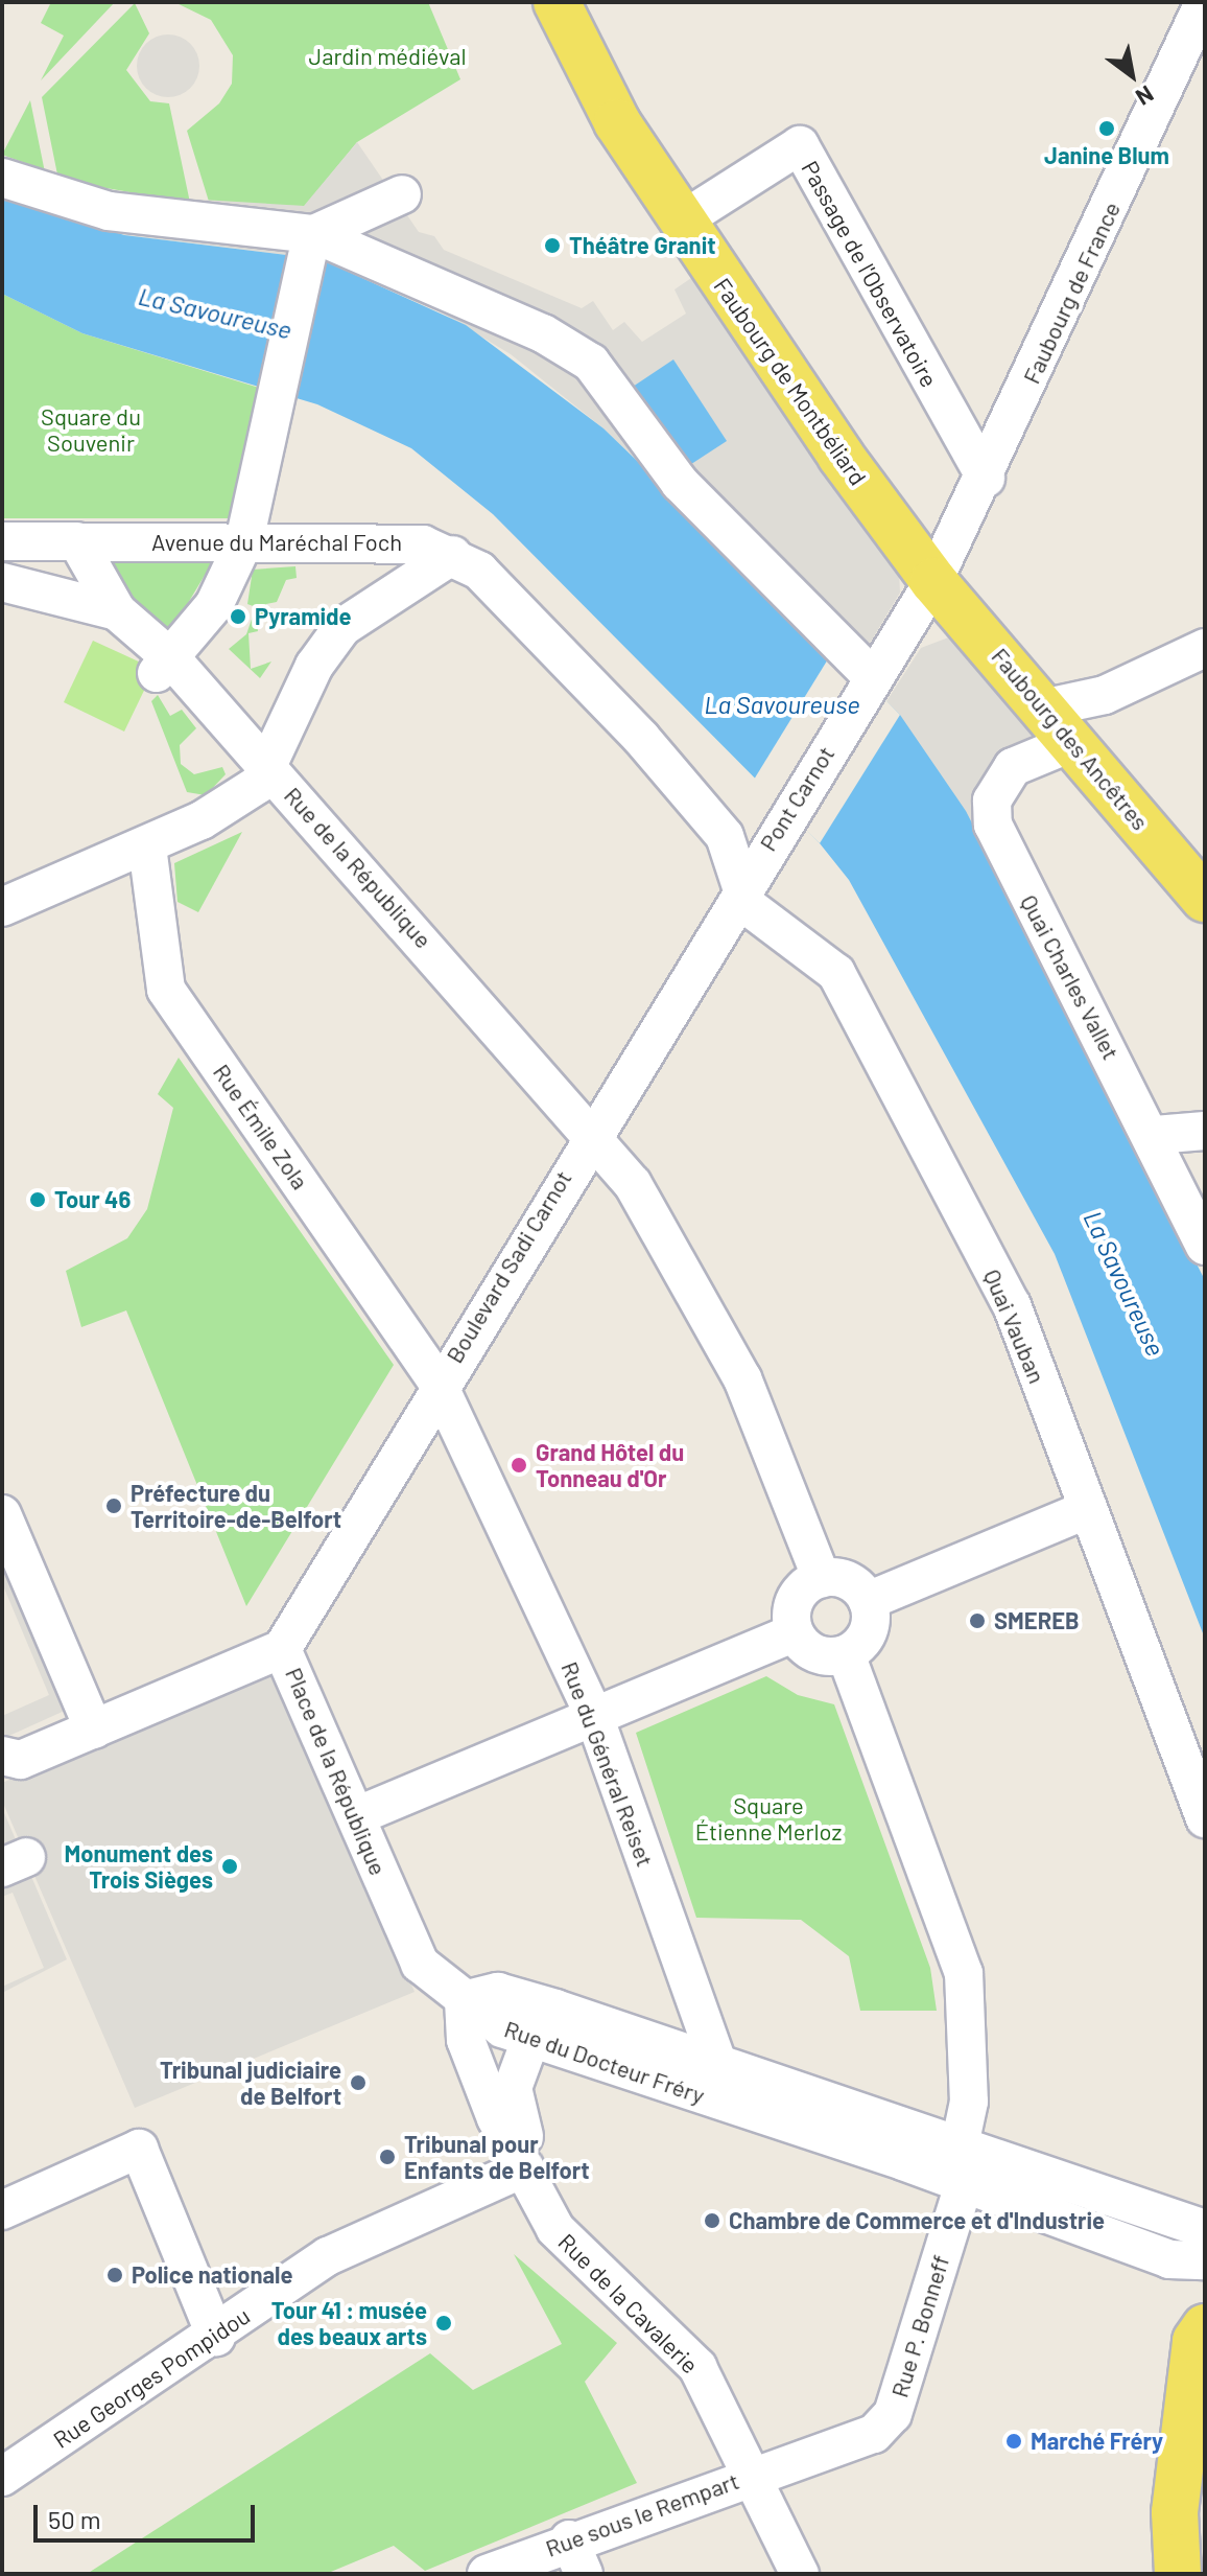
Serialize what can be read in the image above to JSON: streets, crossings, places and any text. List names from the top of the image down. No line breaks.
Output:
{"streets":{"main road":["Faubourg de Montbéliard","Faubourg des Ancêtres"],"street":["Passage de l'Observatoire","Faubourg de France","Avenue du Maréchal Foch","Pont Carnot","Rue de la République","Quai Charles Vallet","Rue Émile Zola","Boulevard Sadi Carnot","Quai Vauban","Rue du Général Reiset","Place de la République","Rue du Docteur Fréry","Rue de la Cavalerie","Rue P. Bonneff","Rue Georges Pompidou","Rue sous le Rempart"]},"crossings":[["Passage de l'Observatoire","Faubourg de France"],["Passage de l'Observatoire","Faubourg de Montbéliard"],["Faubourg de France","Faubourg de Montbéliard"],["Faubourg de France","Faubourg des Ancêtres"],["Faubourg de France","Pont Carnot"],["Faubourg de Montbéliard","Faubourg des Ancêtres"],["Faubourg de Montbéliard","Pont Carnot"],["Avenue du Maréchal Foch","Pont Carnot"],["Avenue du Maréchal Foch","Rue de la République"],["Avenue du Maréchal Foch","Boulevard Sadi Carnot"],["Avenue du Maréchal Foch","Quai Vauban"],["Faubourg des Ancêtres","Pont Carnot"],["Faubourg des Ancêtres","Quai Charles Vallet"],["Pont Carnot","Boulevard Sadi Carnot"],["Pont Carnot","Quai Vauban"],["Rue de la République","Boulevard Sadi Carnot"],["Rue Émile Zola","Boulevard Sadi Carnot"],["Rue Émile Zola","Rue du Général Reiset"],["Boulevard Sadi Carnot","Quai Vauban"],["Boulevard Sadi Carnot","Rue du Général Reiset"],["Boulevard Sadi Carnot","Place de la République"],["Rue du Général Reiset","Rue du Docteur Fréry"],["Place de la République","Rue du Docteur Fréry"],["Place de la République","Rue de la Cavalerie"],["Rue du Docteur Fréry","Rue de la Cavalerie"],["Rue du Docteur Fréry","Rue P. Bonneff"],["Rue de la Cavalerie","Rue P. Bonneff"],["Rue de la Cavalerie","Rue Georges Pompidou"],["Rue de la Cavalerie","Rue sous le Rempart"],["Rue P. Bonneff","Rue sous le Rempart"]],"water":["La Savoureuse"],"parks":["Jardin médiéval","Square du Souvenir","Square Étienne Merloz"],"places":["Janine Blum","Théâtre Granit","Pyramide","Tour 46","Grand Hôtel du Tonneau d'Or","Préfecture du Territoire-de-Belfort","SMEREB","Monument des Trois Sièges","Tribunal judiciaire de Belfort","Tribunal pour Enfants de Belfort","Chambre de Commerce et d'Industrie","Police nationale","Tour 41 : musée des beaux arts","Marché Fréry"],"scale_bar":"50 m","north":"bottom right"}
